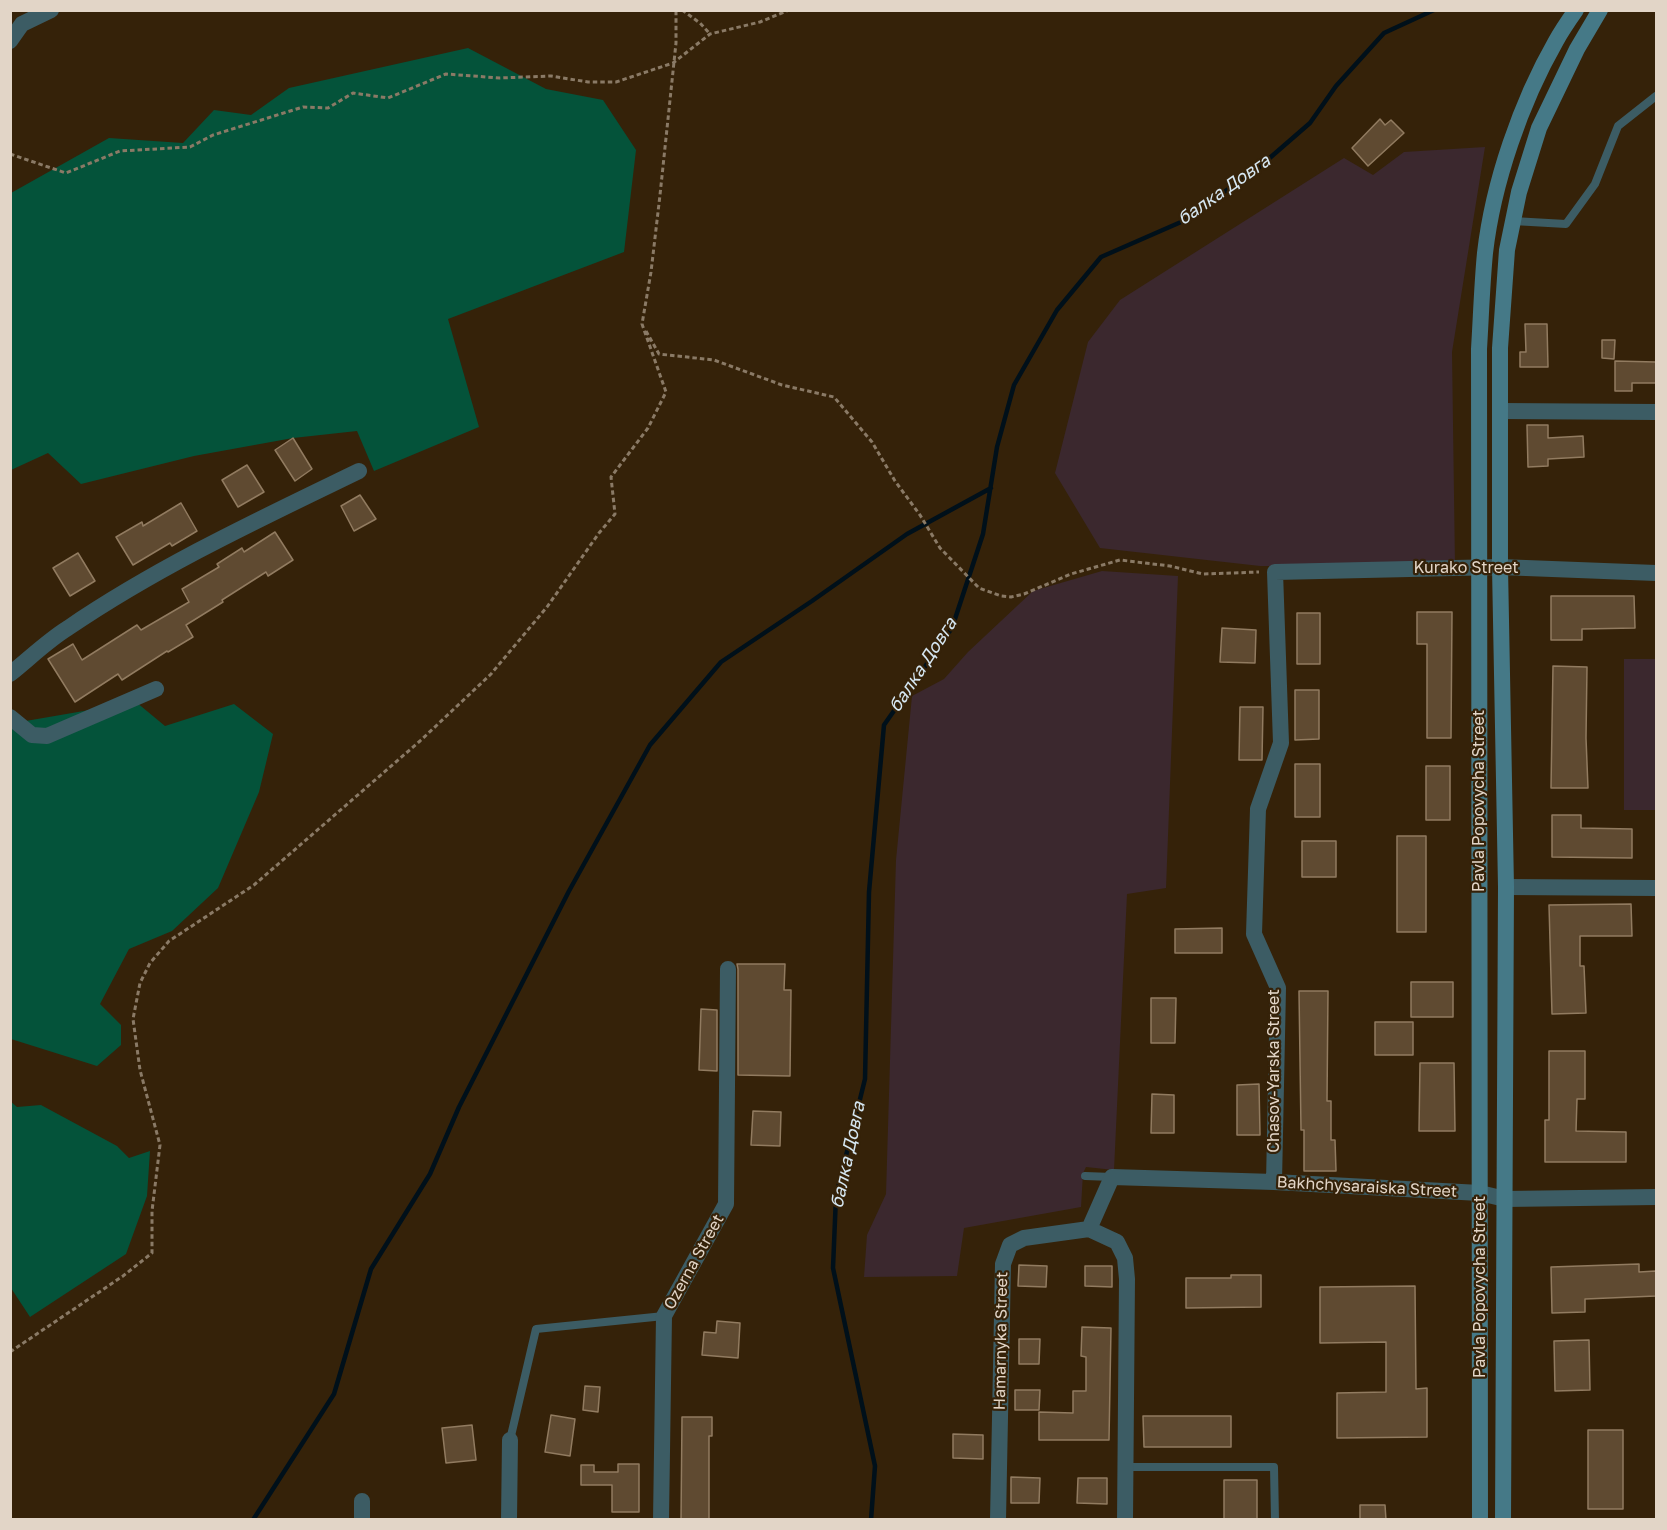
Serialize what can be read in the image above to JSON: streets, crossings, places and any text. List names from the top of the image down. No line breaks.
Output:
{"streets":{"main road":["Pavla Popovycha Street"],"street":["Kurako Street","Chasov-Yarska Street","Bakhchysaraiska Street","Ozerna Street","Hamarnyka Street"]},"crossings":[["Kurako Street","Pavla Popovycha Street"],["Kurako Street","Chasov-Yarska Street"],["Pavla Popovycha Street","Bakhchysaraiska Street"],["Chasov-Yarska Street","Bakhchysaraiska Street"]],"water":["балка Довга"]}
